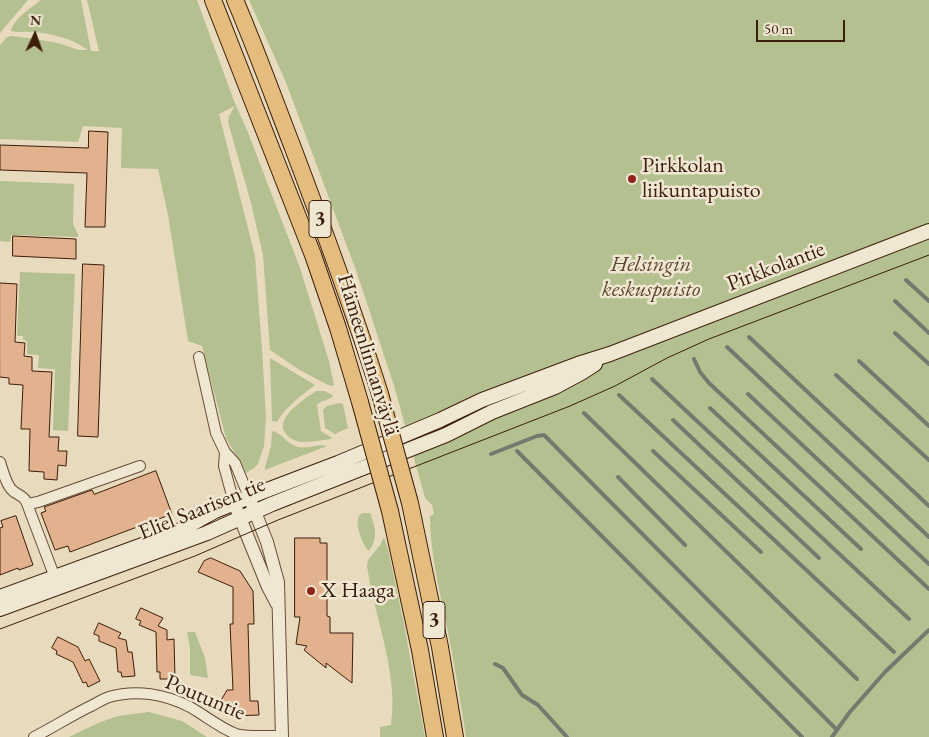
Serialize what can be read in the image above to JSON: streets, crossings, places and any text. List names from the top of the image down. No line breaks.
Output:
{"streets":{"highway":["3","Hämeenlinnanväylä"],"main road":["Pirkkolantie","Eliel Saarisen tie"],"street":["Poutuntie"]},"crossings":[["Pirkkolantie","Eliel Saarisen tie"]],"parks":["Helsingin keskuspuisto"],"places":["Pirkkolan liikuntapuisto","X Haaga"],"scale_bar":"50 m","north":"top"}
